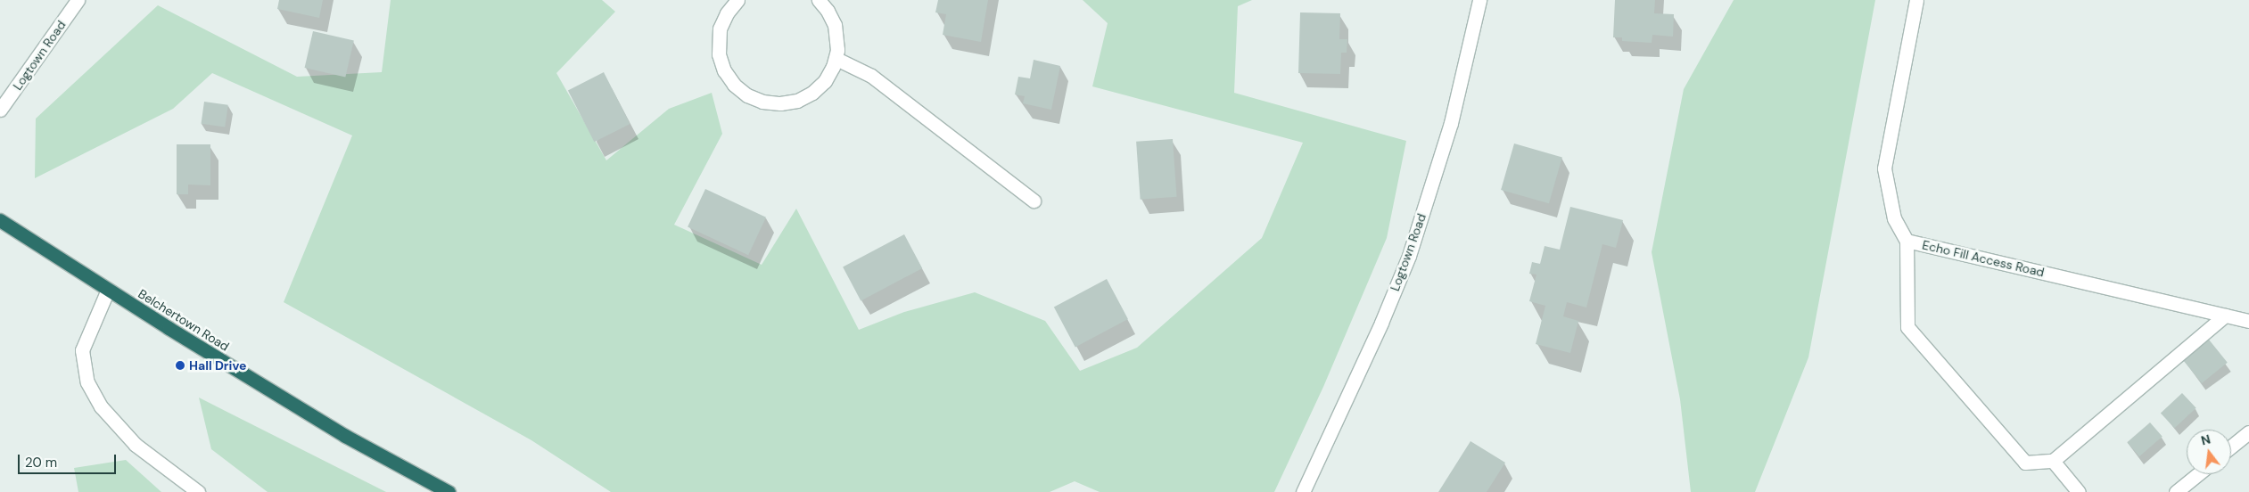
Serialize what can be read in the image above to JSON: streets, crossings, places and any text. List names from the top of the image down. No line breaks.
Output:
{"streets":{"highway":["Belchertown Road"],"street":["Logtown Road","Echo Fill Access Road"]},"places":["Hall Drive"],"scale_bar":"20 m","north":"top"}
